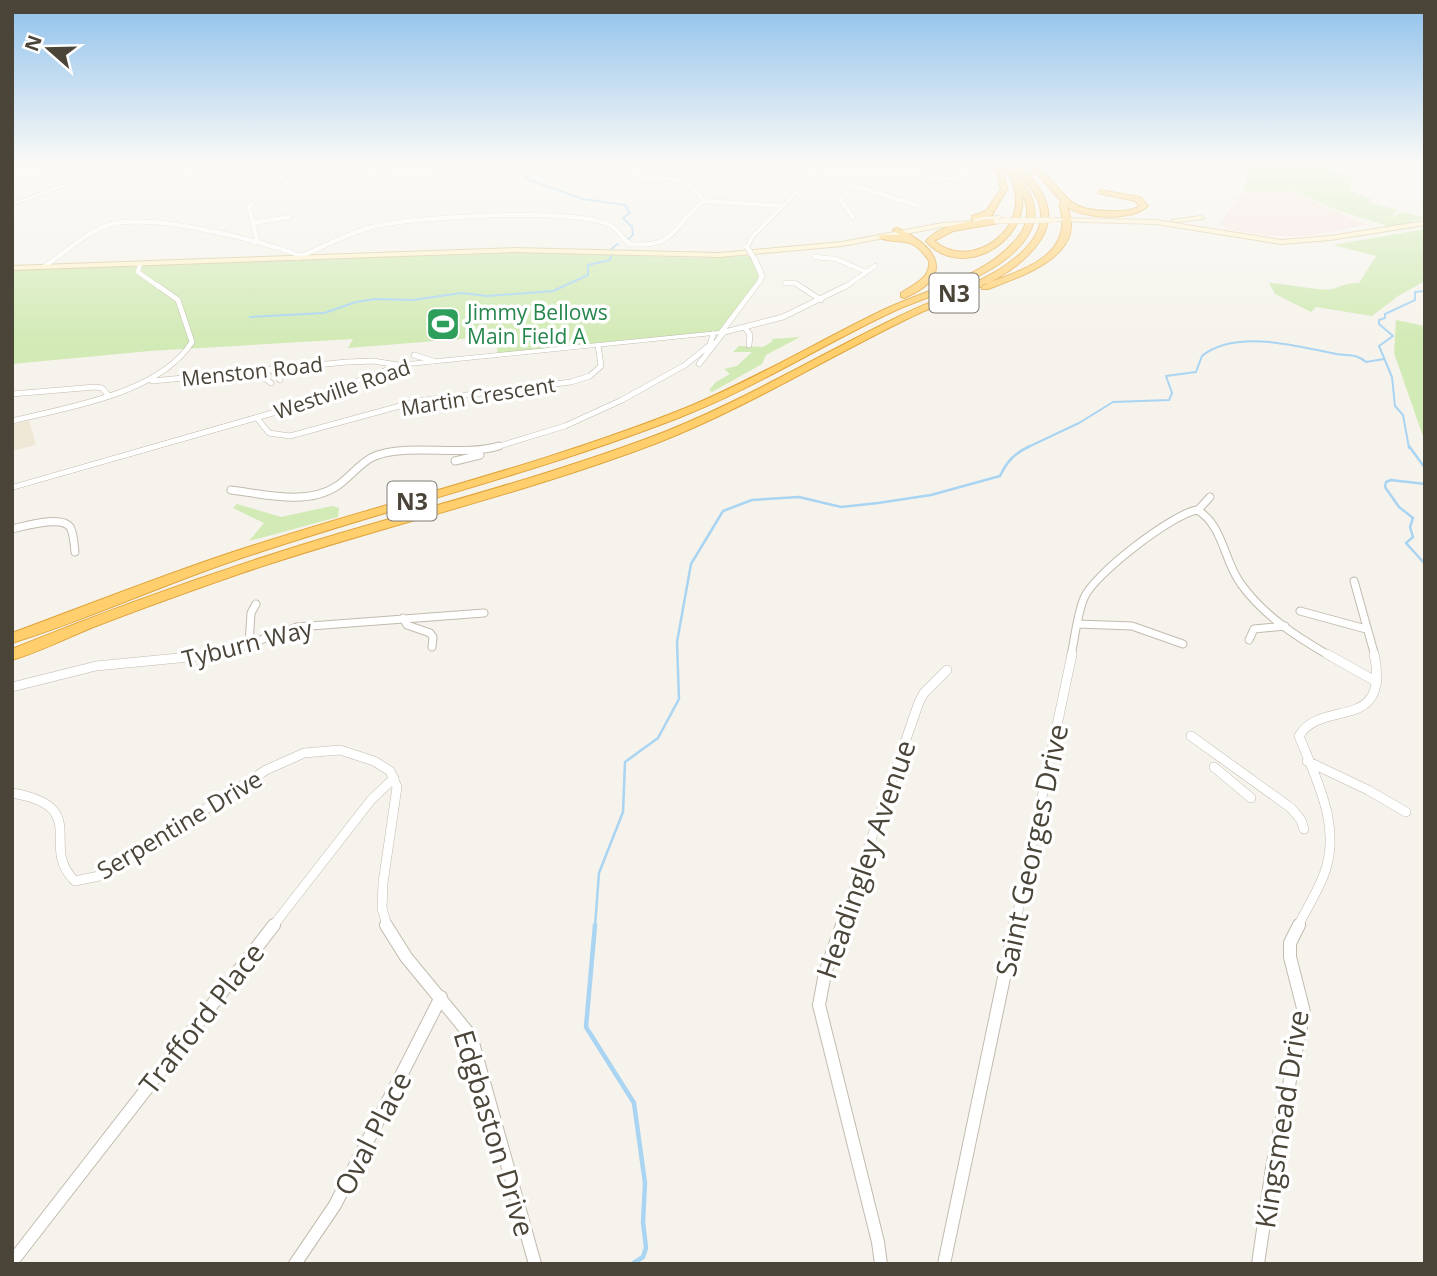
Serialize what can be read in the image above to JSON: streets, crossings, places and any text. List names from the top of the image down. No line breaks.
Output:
{"streets":{"highway":["N3"],"street":["Menston Road","Westville Road","Martin Crescent","Tyburn Way","Serpentine Drive","Saint Georges Drive","Headingley Avenue","Trafford Place","Kingsmead Drive","Oval Place","Edgbaston Drive"]},"crossings":[["Menston Road","Westville Road"],["Westville Road","Martin Crescent"],["Serpentine Drive","Trafford Place"],["Serpentine Drive","Edgbaston Drive"],["Trafford Place","Edgbaston Drive"],["Oval Place","Edgbaston Drive"]],"places":{"sports":["Jimmy Bellows Main Field A"]},"north":"left"}
